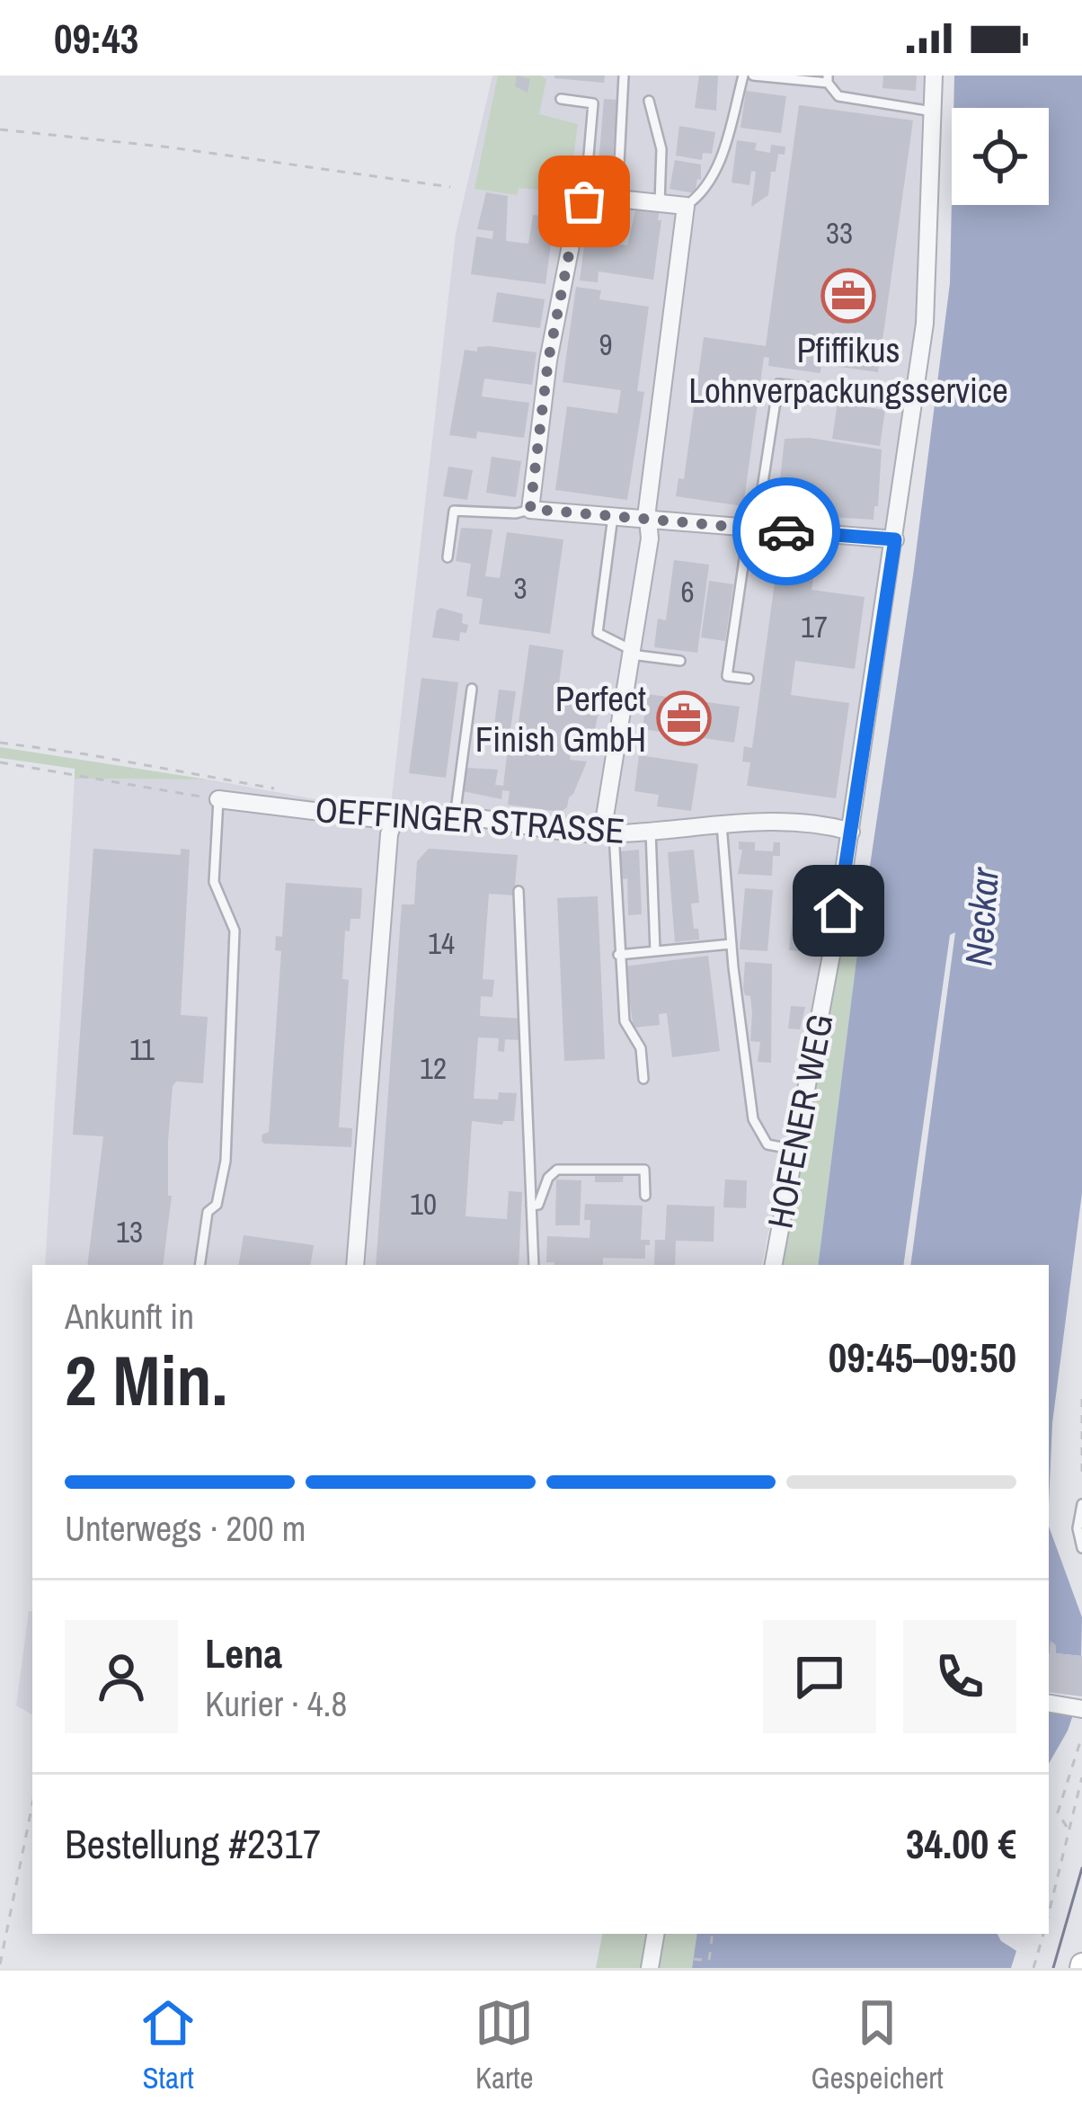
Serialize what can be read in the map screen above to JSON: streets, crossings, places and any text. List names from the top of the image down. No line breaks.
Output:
{"streets":{"street":["OEFFINGER STRASSE","HOFENER WEG"]},"crossings":[["OEFFINGER STRASSE","HOFENER WEG"]],"water":["Neckar"],"places":{"office":["Pfiffikus Lohnverpackungsservice","Perfect Finish GmbH"]},"house_numbers":["33","9","3","6","17","14","11","12","10","13"],"page":{"status":"09:43","heading":["2 Min.","Ankunft in","09:45–09:50"],"panel":["Lena","Kurier · 4.8","Bestellung #2317","34.00 €"],"bar":"Unterwegs · 200 m","tabs":["Start","Karte","Gespeichert"]}}
